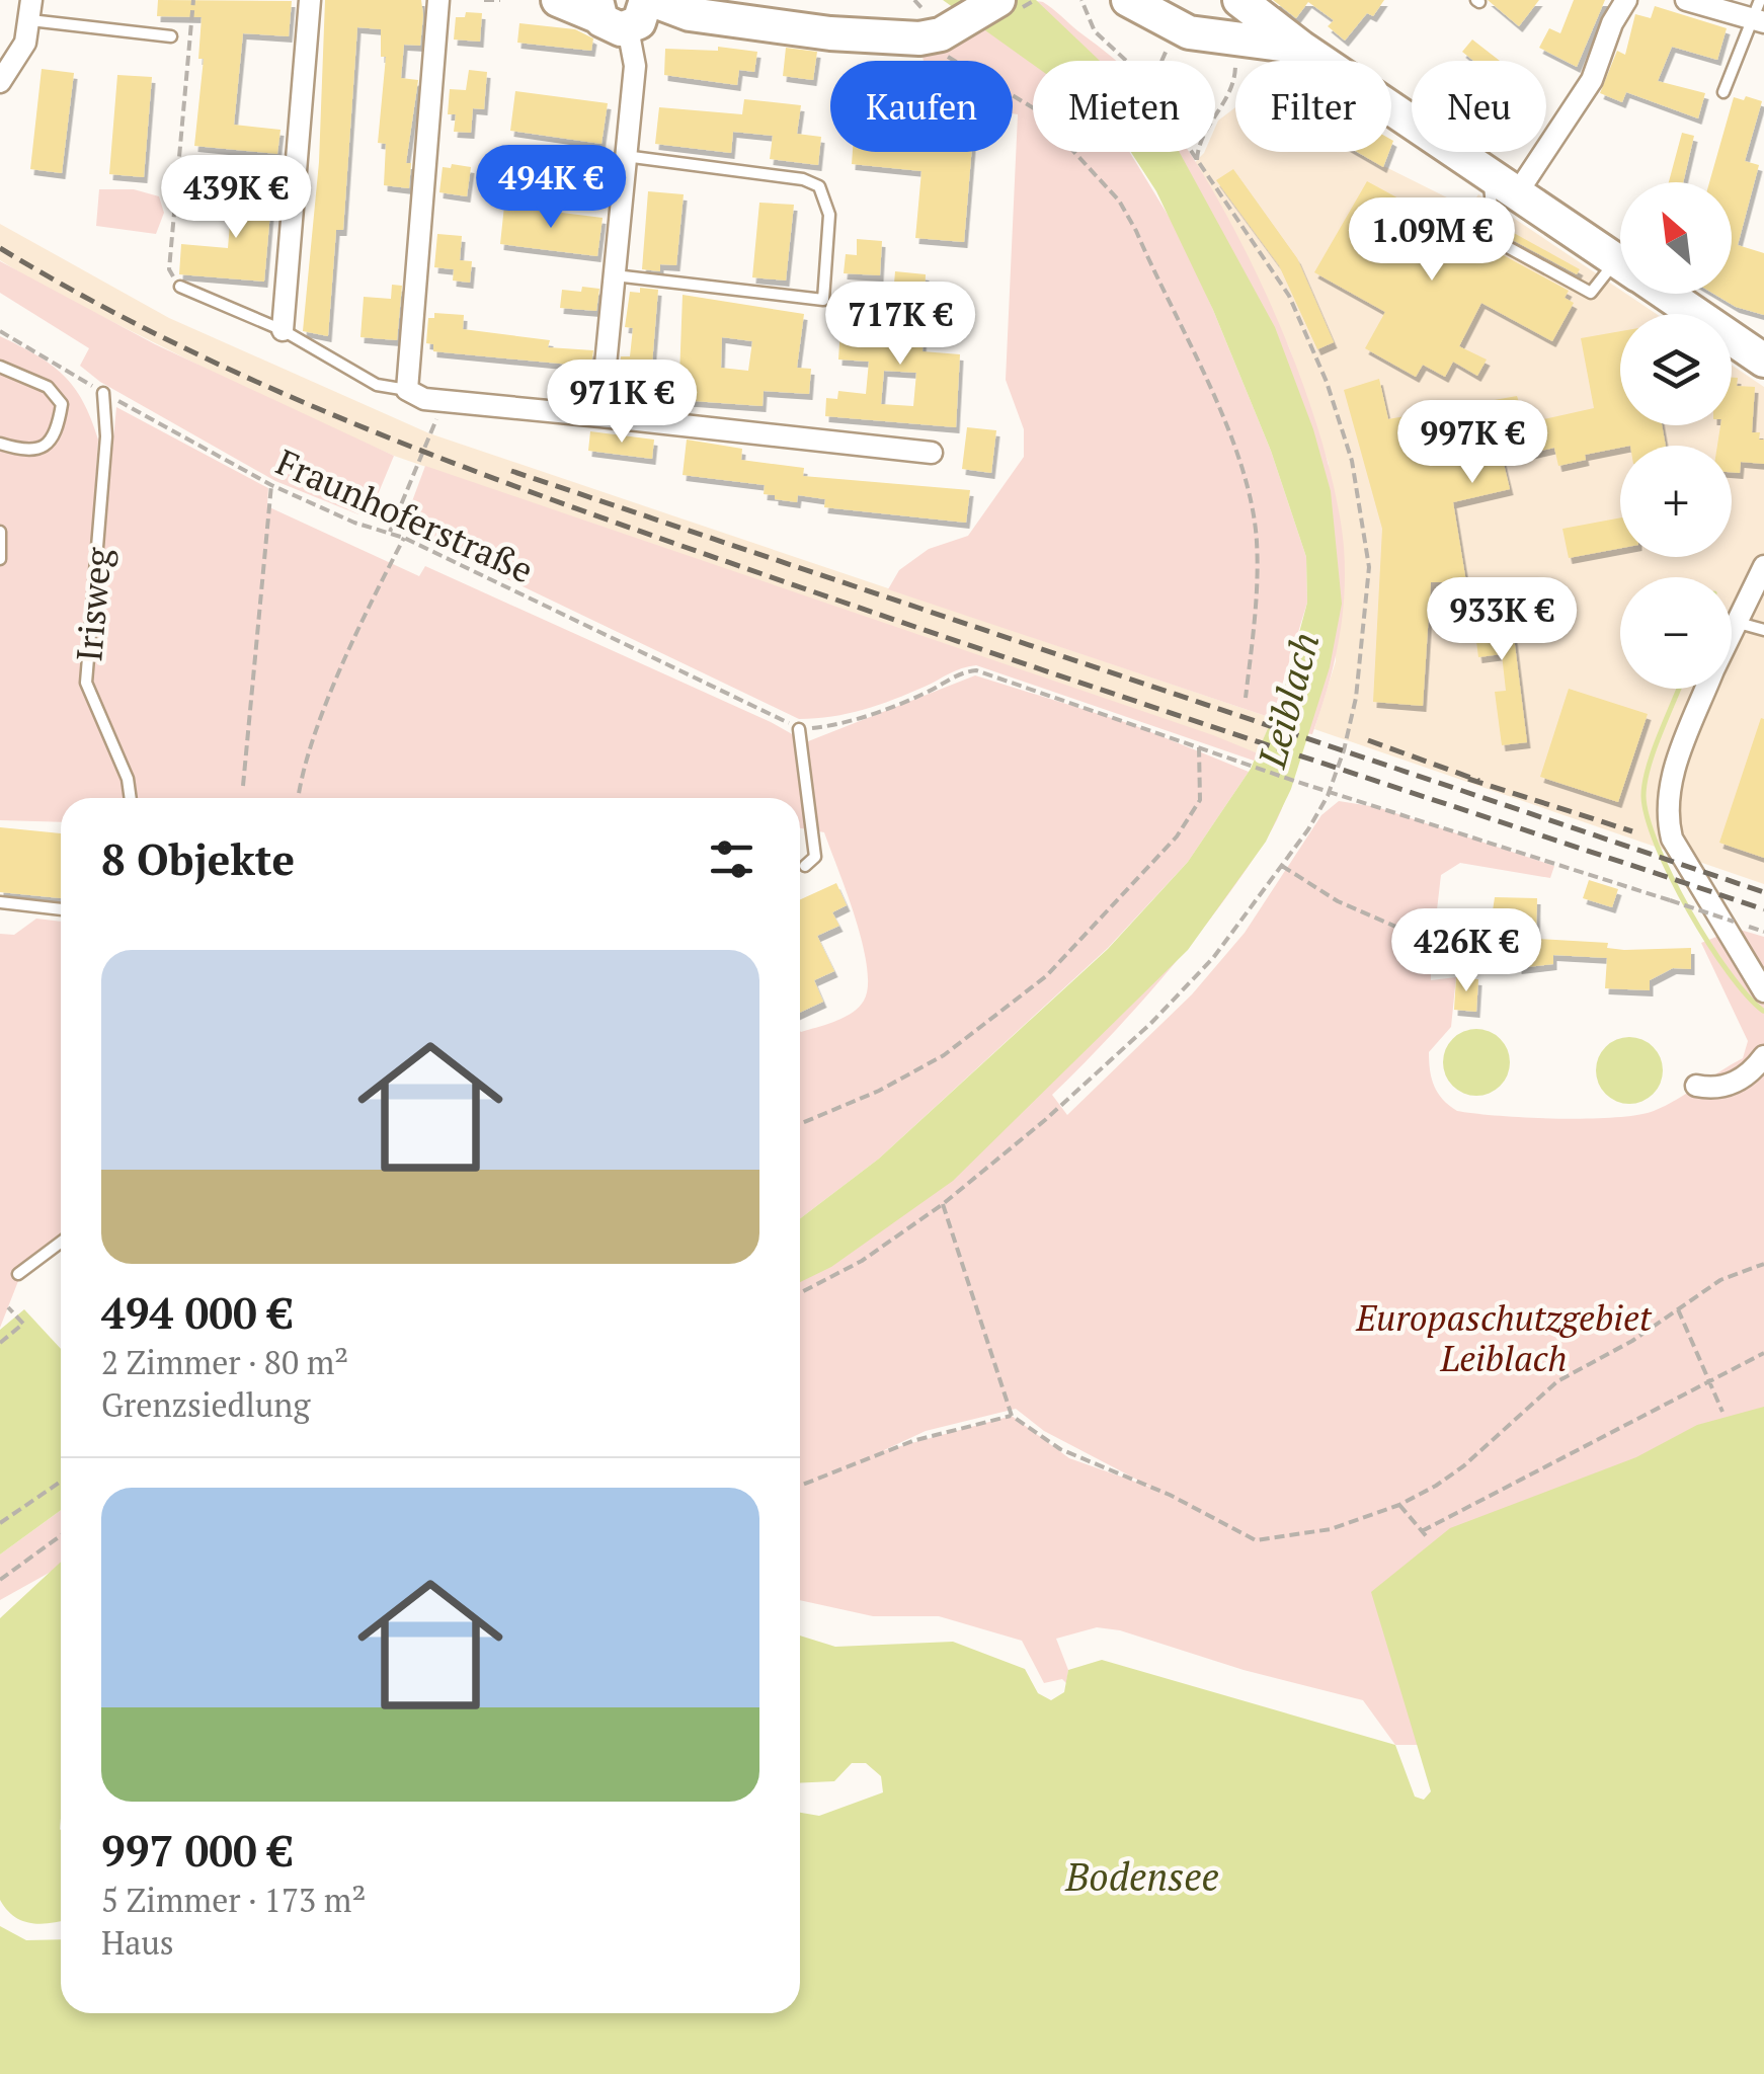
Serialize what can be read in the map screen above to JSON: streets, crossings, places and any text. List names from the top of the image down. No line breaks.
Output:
{"streets":{"lane":["Irisweg"],"path":["Fraunhoferstraße"]},"crossings":[["Fraunhoferstraße","Irisweg"]],"water":["Leiblach","Bodensee"],"parks":["Europaschutzgebiet Leiblach"],"north":"top left","page":{"chip":["Kaufen","Mieten","Filter","Neu"],"price":["494K €","439K €","1.09M €","717K €","971K €","997K €","933K €","426K €"],"map_buttons":["+","−"],"heading":"8 Objekte","list":[{"name":"494 000 €","note":"2 Zimmer · 80 m² · Grenzsiedlung"},{"name":"997 000 €","note":"5 Zimmer · 173 m² · Haus"}]}}
